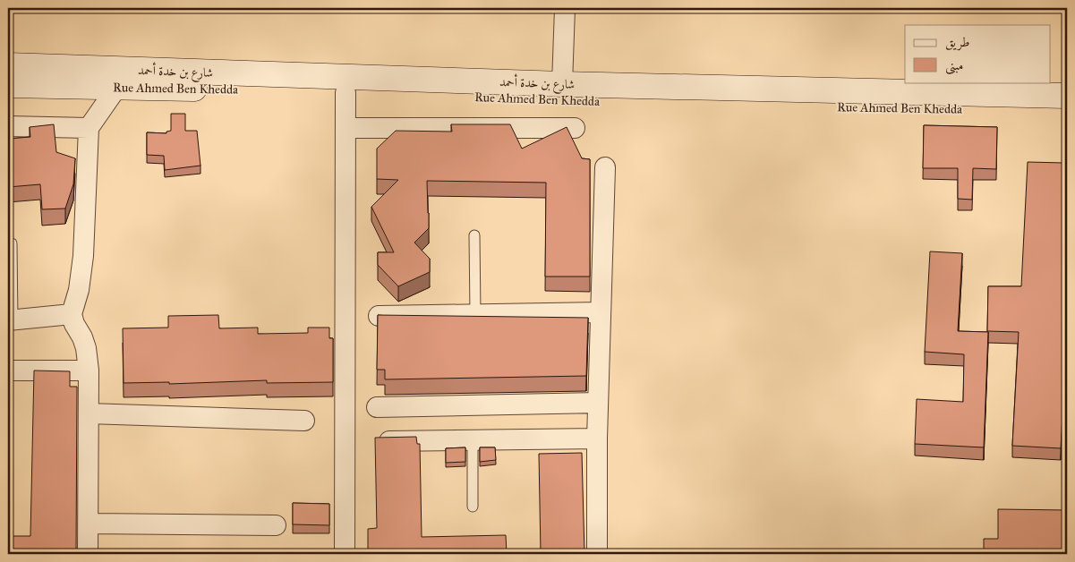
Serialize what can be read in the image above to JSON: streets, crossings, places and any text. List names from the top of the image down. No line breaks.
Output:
{"streets":{"main road":["شارع بن خدة أحمد","Rue Ahmed Ben Khedda"]},"legend":["طريق","مبنى"]}
